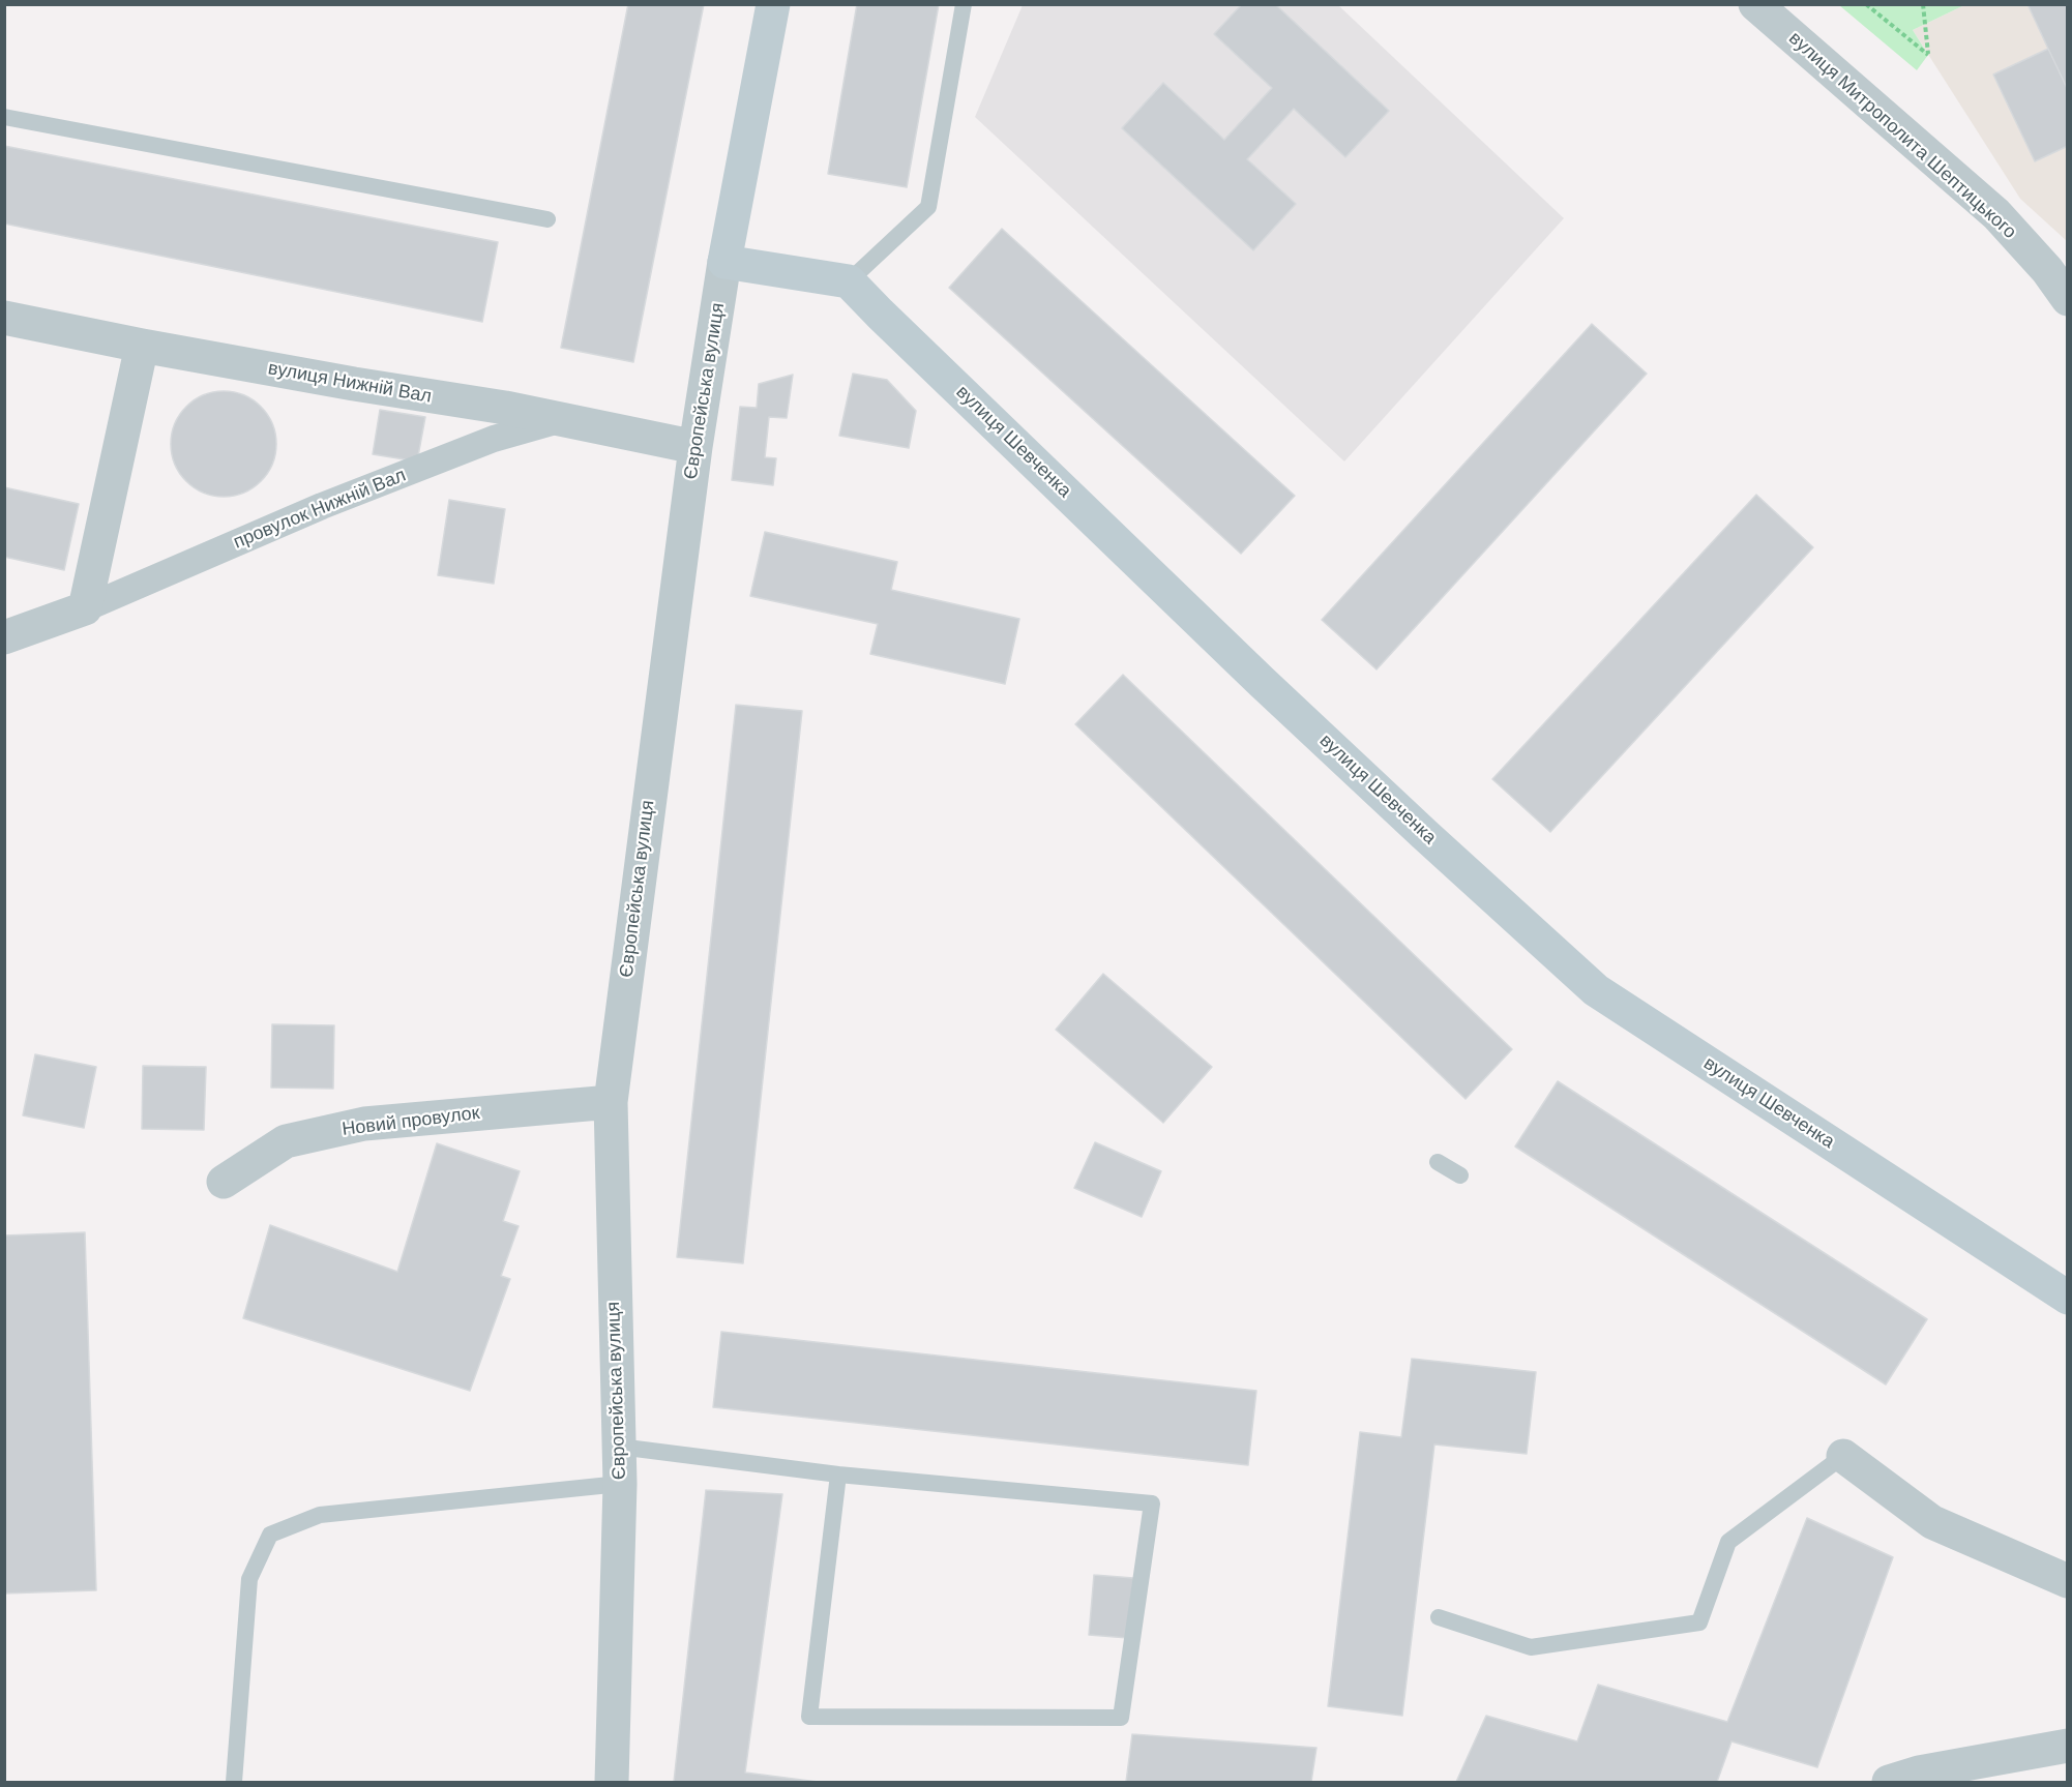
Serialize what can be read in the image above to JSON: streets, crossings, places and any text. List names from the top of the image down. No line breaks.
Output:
{"streets":{"main road":["Європейська вулиця","вулиця Шевченка"],"street":["вулиця Митрополита Шептицького","вулиця Нижній Вал","провулок Нижній Вал","Новий провулок"]},"crossings":[["вулиця Нижній Вал","Європейська вулиця"],["вулиця Нижній Вал","провулок Нижній Вал"],["Європейська вулиця","Новий провулок"]]}
